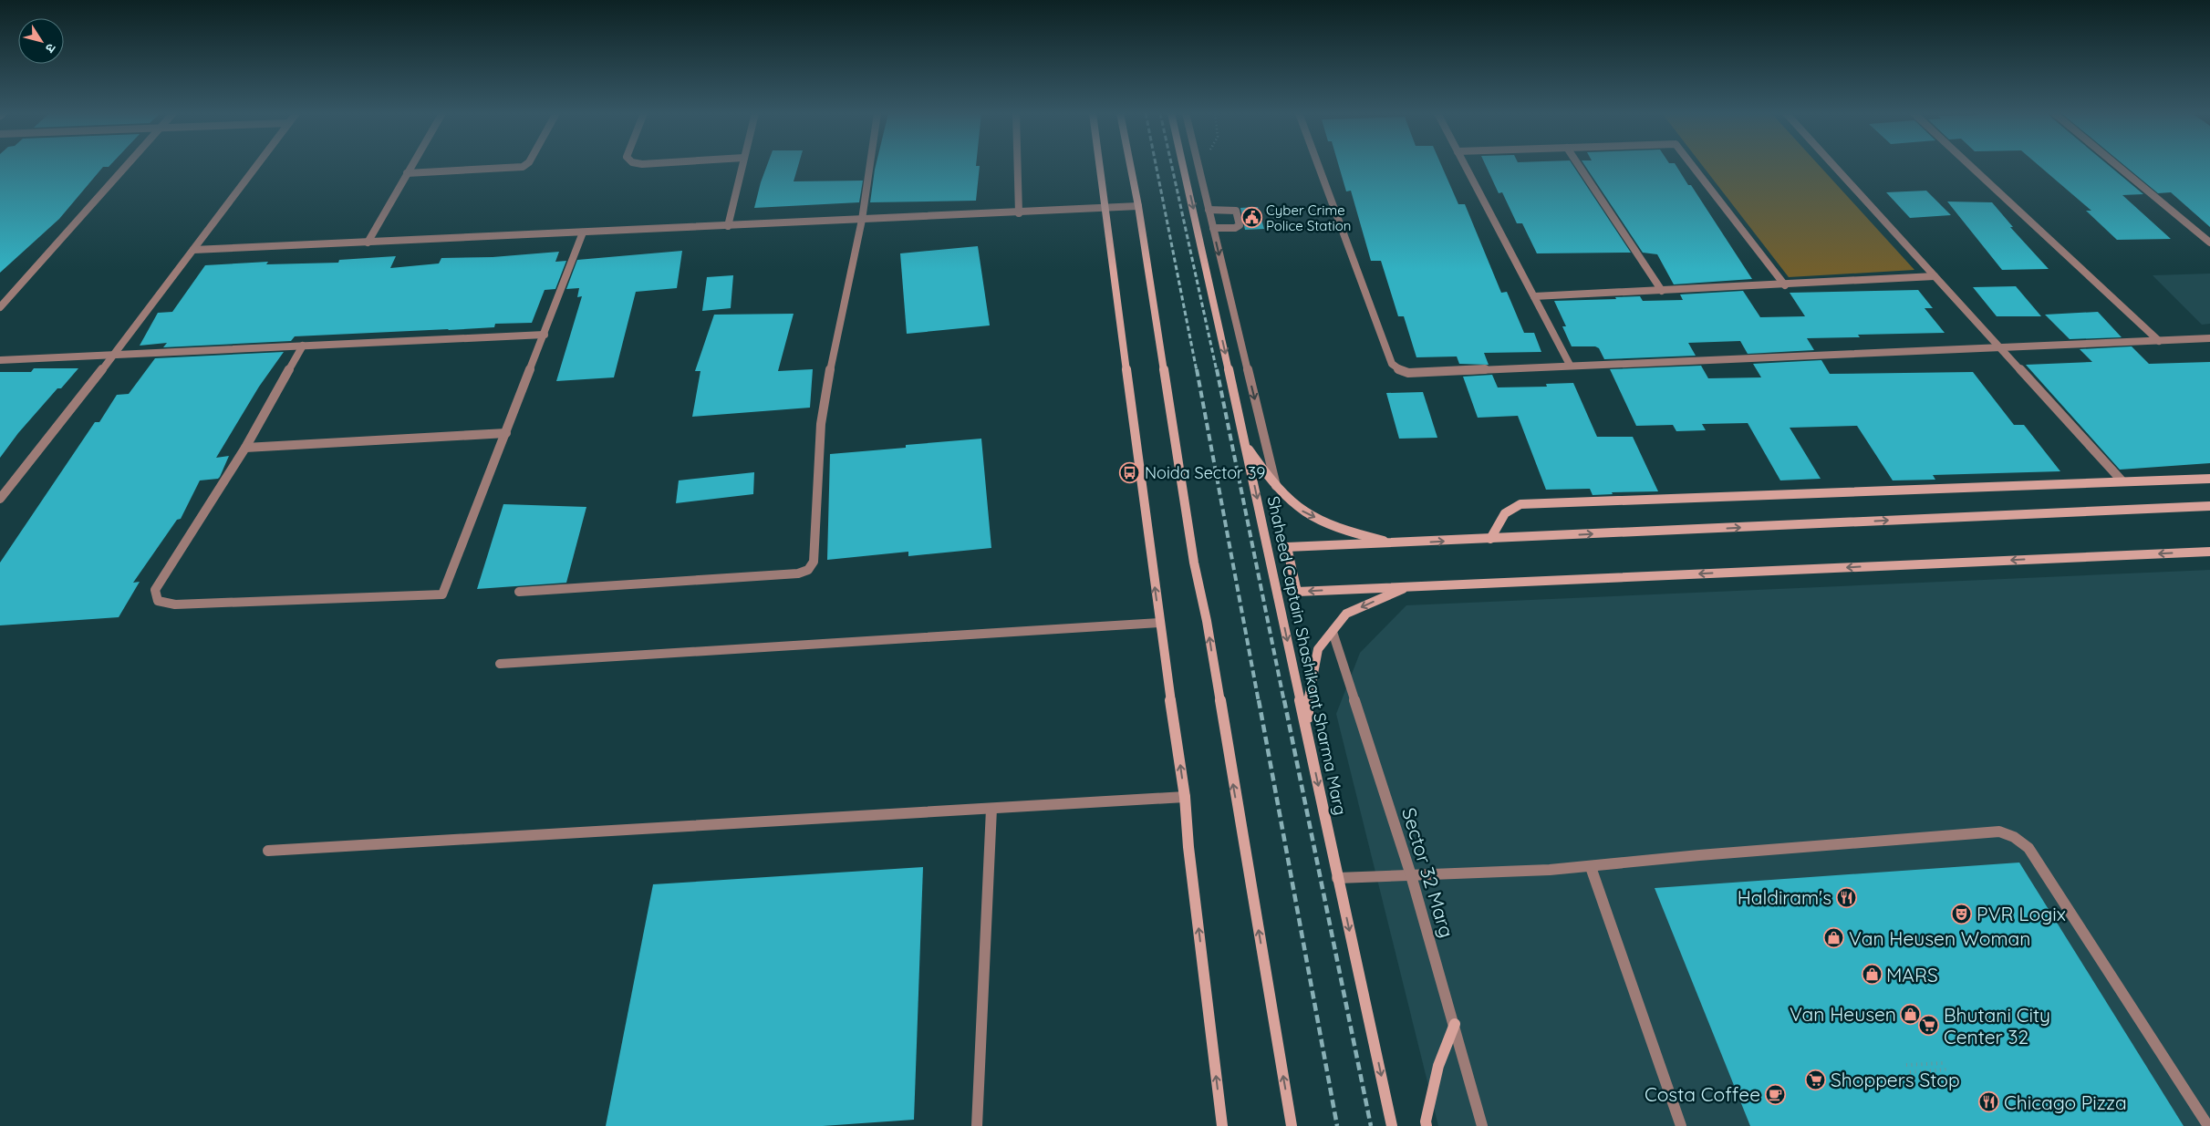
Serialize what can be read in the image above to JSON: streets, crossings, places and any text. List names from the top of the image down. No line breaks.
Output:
{"streets":{"main road":["Shaheed Captain Shashikant Sharma Marg"],"street":["Sector 32 Marg"]},"places":{"public building":["Cyber Crime Police Station"],"bus stop":["Noida Sector 39"],"restaurant":["Haldiram's","Chicago Pizza"],"theatre":["PVR Logix"],"shop":["Van Heusen Woman","MARS","Van Heusen"],"supermarket":["Bhutani City Center 32","Shoppers Stop"],"cafe":["Costa Coffee"]},"north":"bottom right"}
